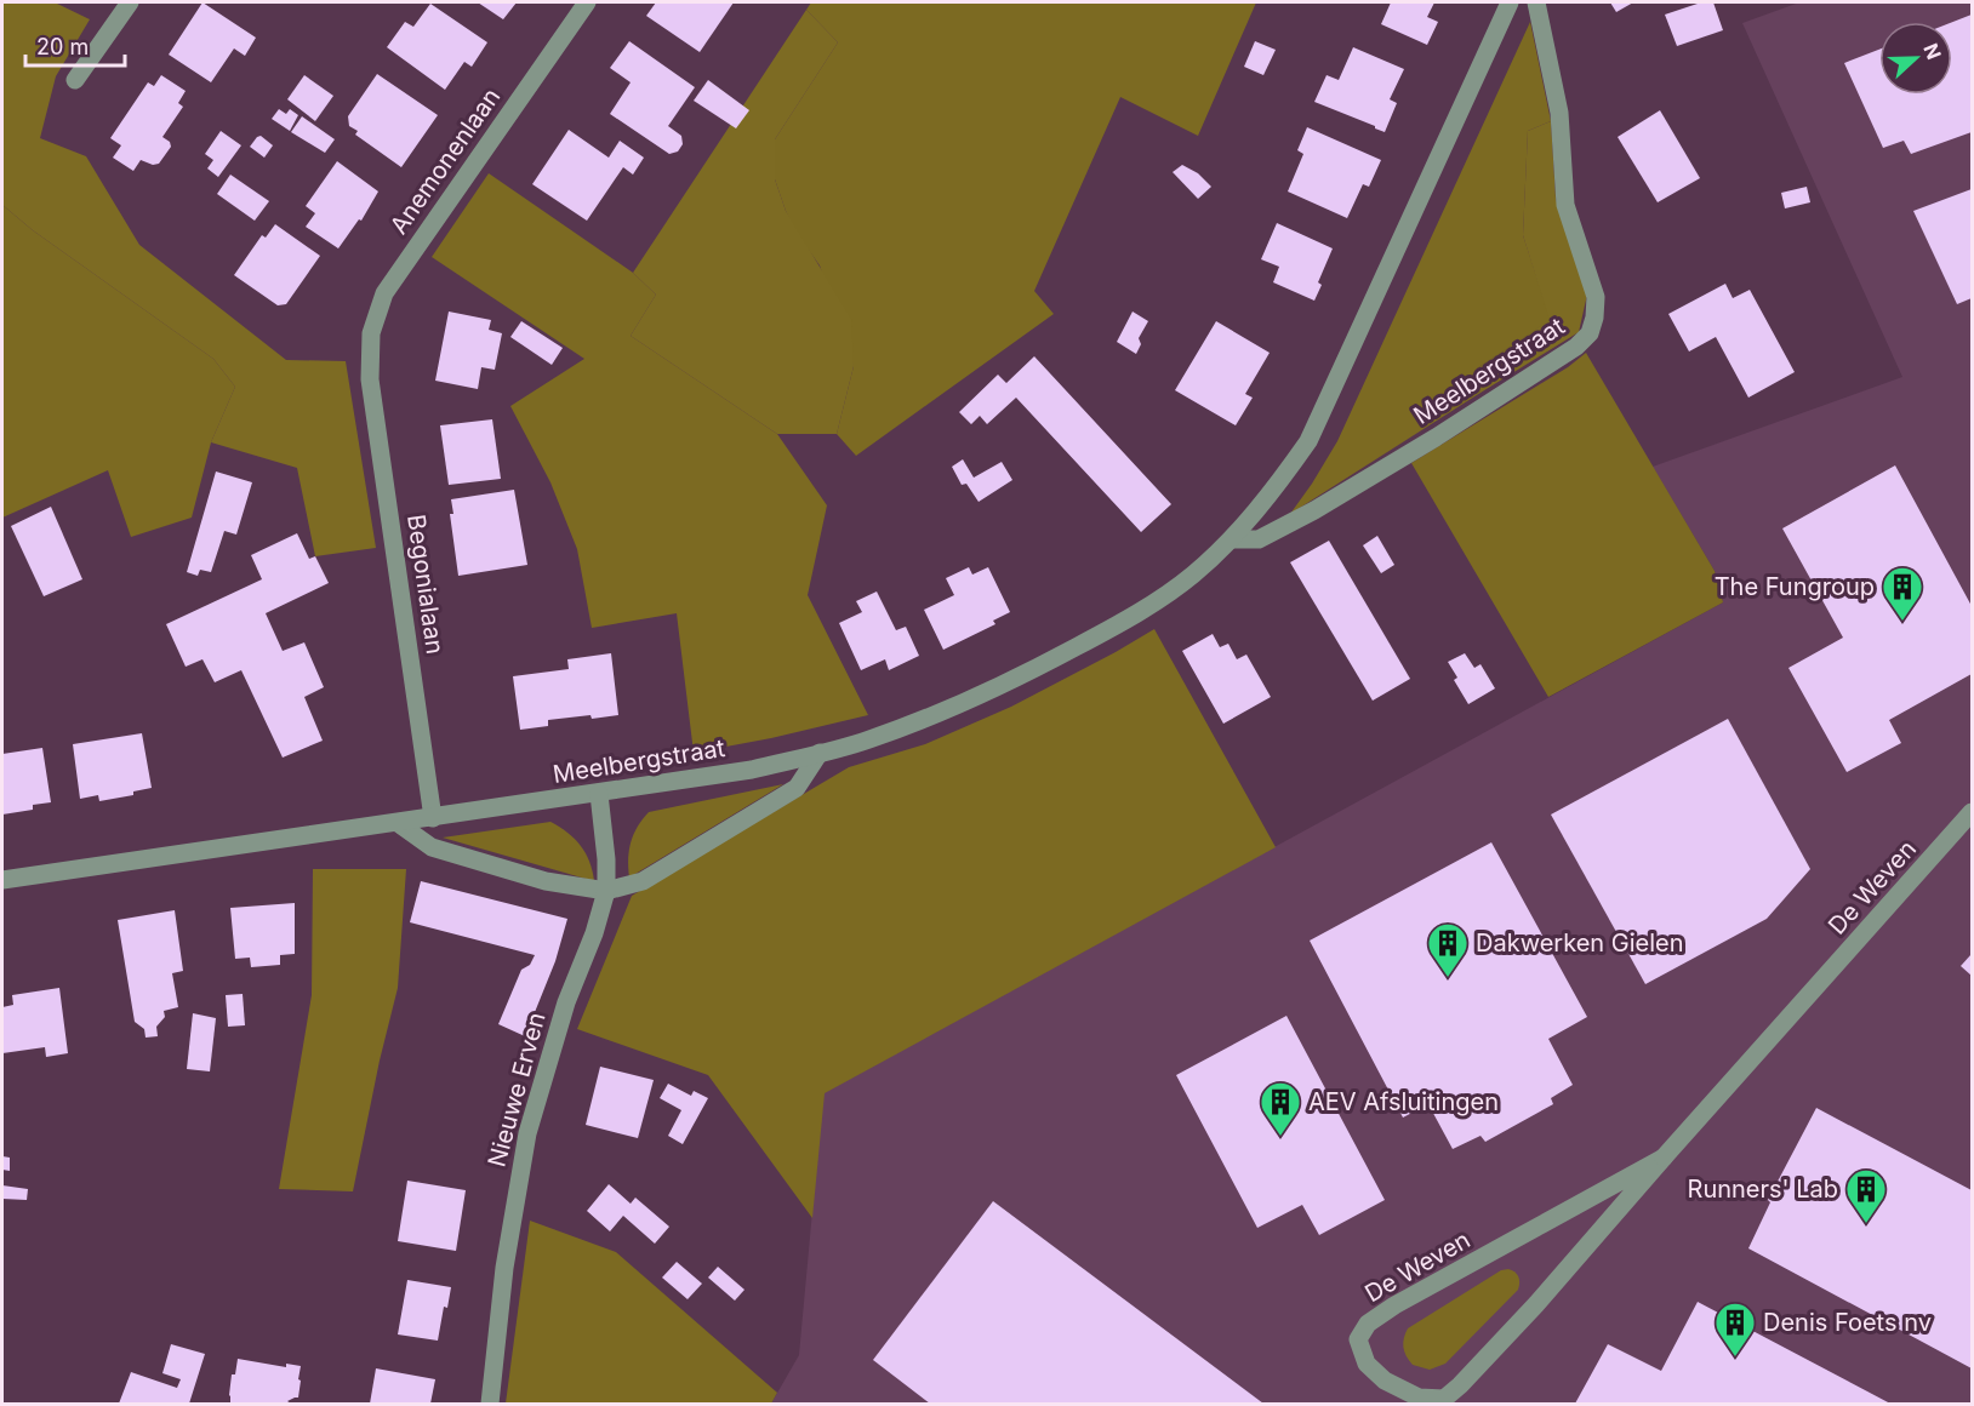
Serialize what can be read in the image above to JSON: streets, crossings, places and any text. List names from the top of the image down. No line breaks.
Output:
{"streets":{"street":["Anemonenlaan","Meelbergstraat","Begonialaan","De Weven","Nieuwe Erven"]},"crossings":[["Anemonenlaan","Begonialaan"],["Meelbergstraat","Begonialaan"],["Meelbergstraat","Nieuwe Erven"]],"places":{"building":["The Fungroup","Dakwerken Gielen","AEV Afsluitingen","Runners' Lab","Denis Foets nv"]},"scale_bar":"20 m","north":"right"}
